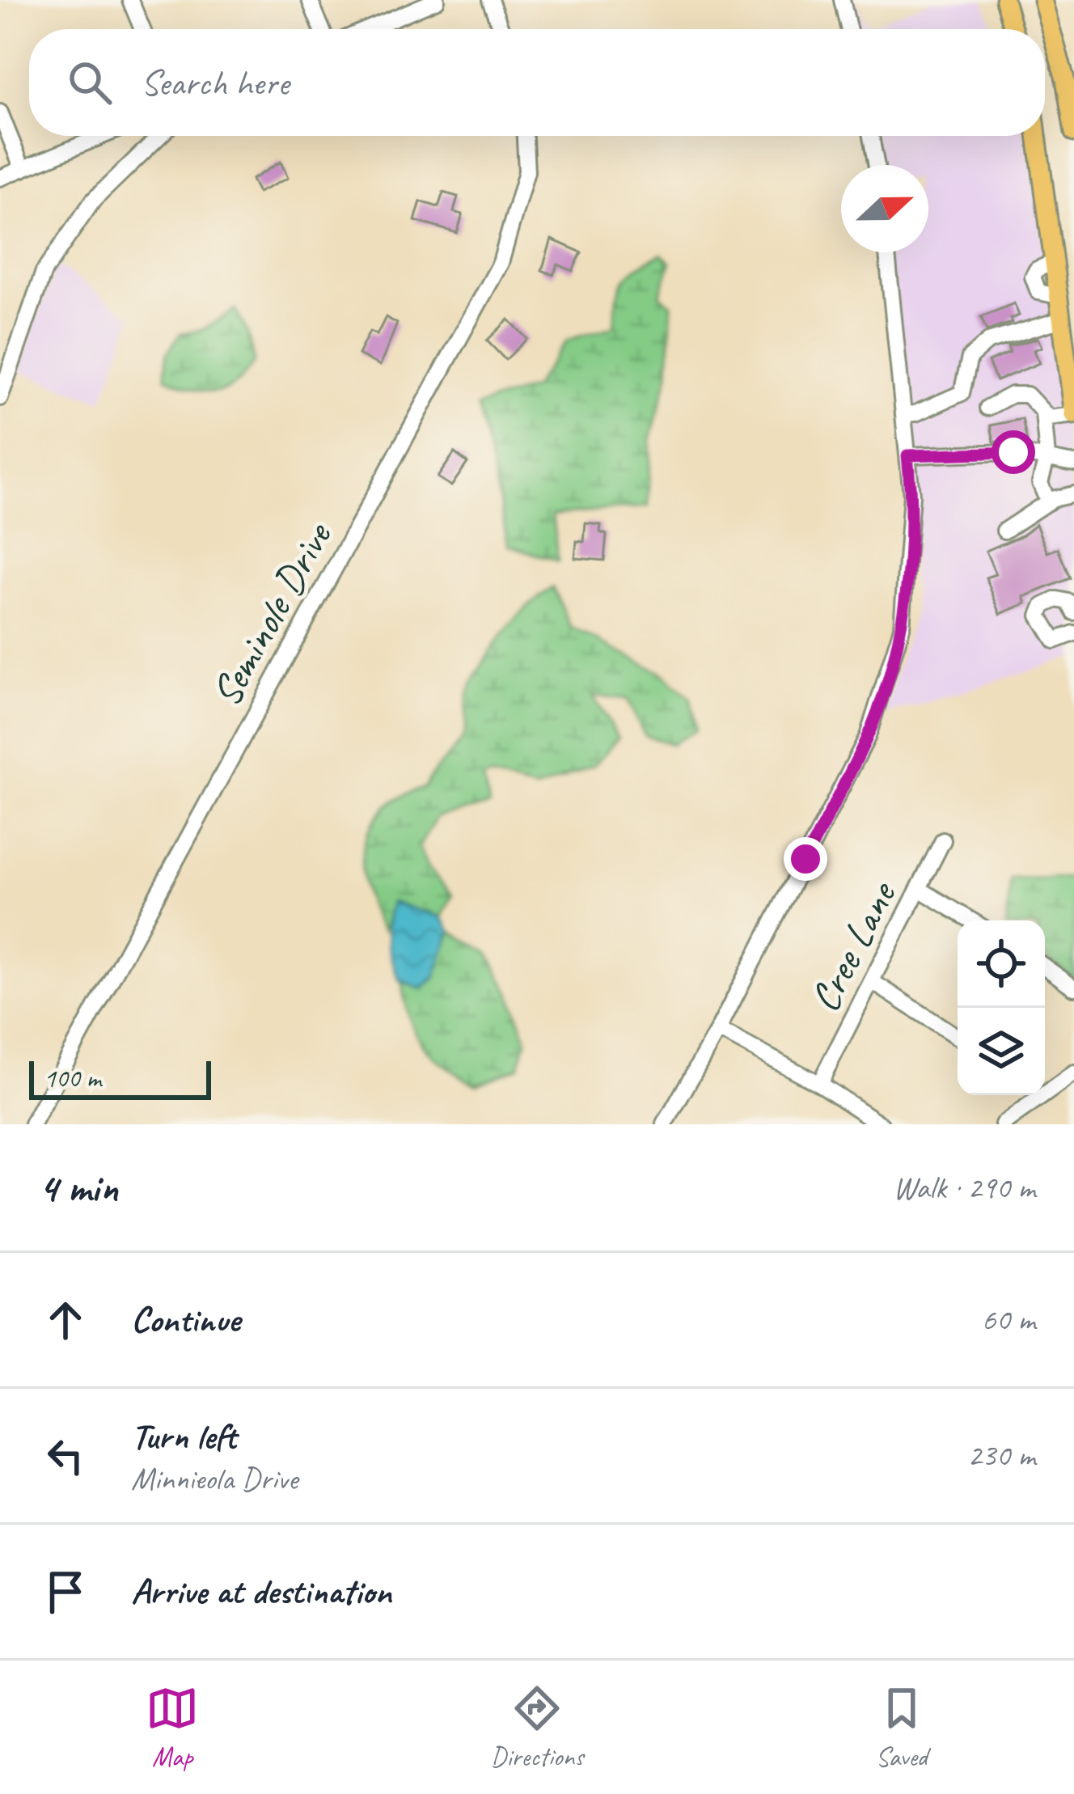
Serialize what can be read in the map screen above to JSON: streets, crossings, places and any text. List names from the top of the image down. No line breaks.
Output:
{"streets":{"street":["Seminole Drive","Cree Lane"]},"scale_bar":"100 m","north":"right","page":{"search":"Search here","scale":"100 m","heading":["4 min","Walk · 290 m"],"list":[["Continue","60 m"],["Turn left","Minnieola Drive","230 m"],"Arrive at destination"],"nav":["Map","Directions","Saved"]}}
